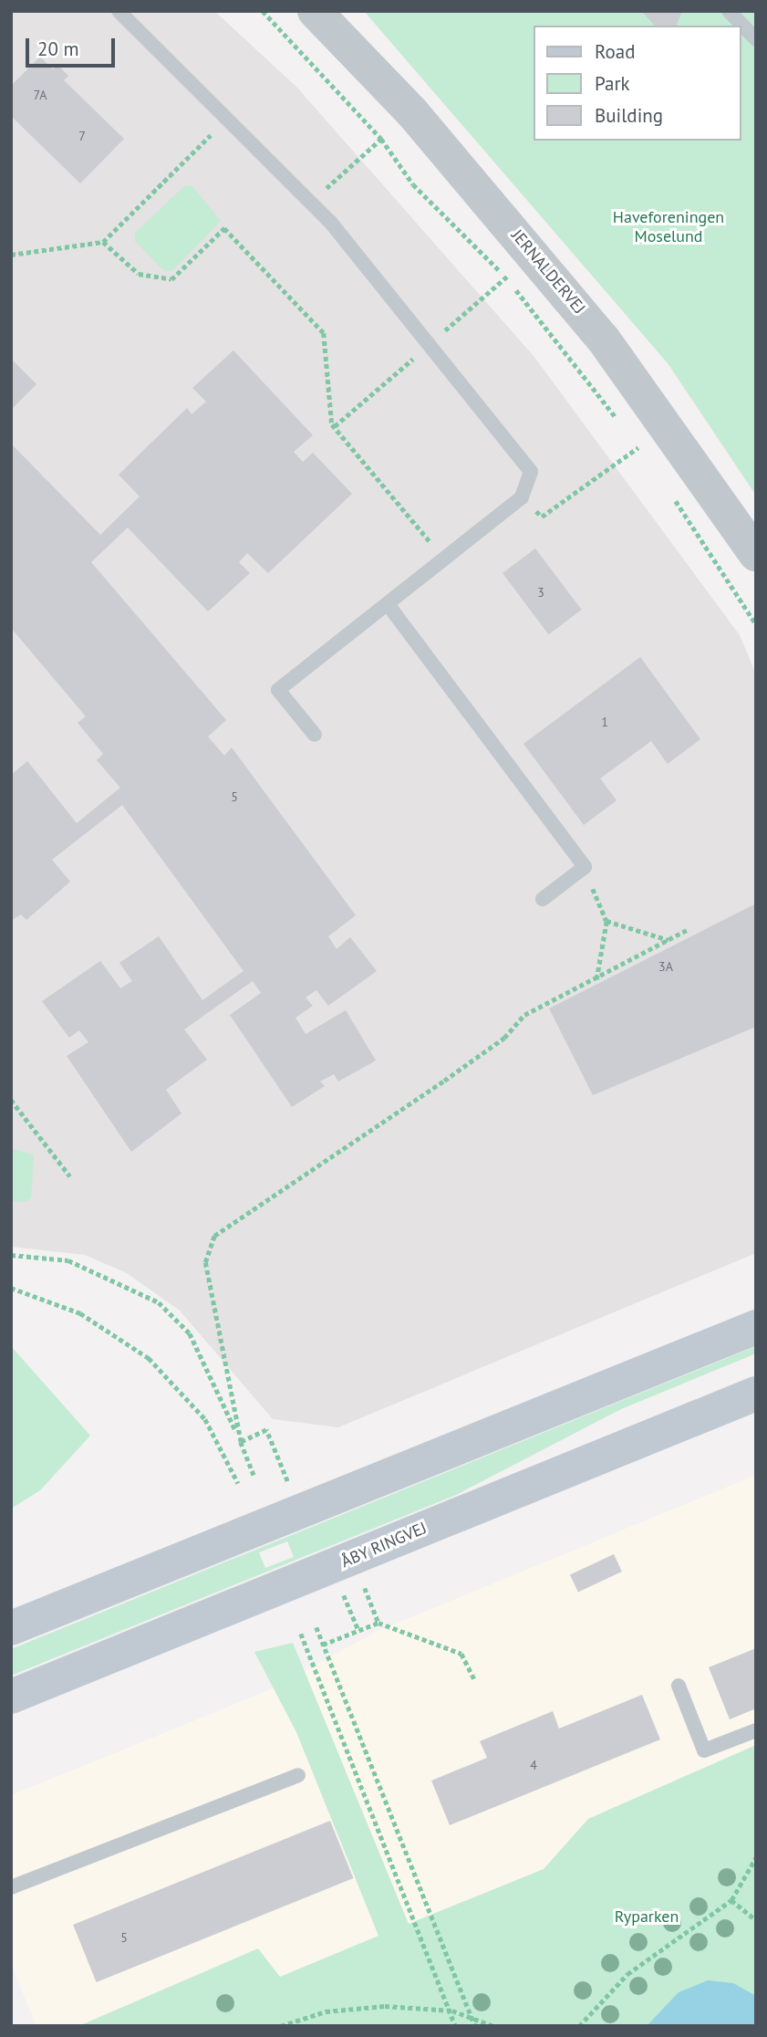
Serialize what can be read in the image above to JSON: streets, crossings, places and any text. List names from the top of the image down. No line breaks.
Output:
{"streets":{"main road":["ÅBY RINGVEJ"],"street":["JERNALDERVEJ"]},"parks":["Haveforeningen Moselund","Ryparken"],"house_numbers":["7A","7","3","1","5","3A","4","5"],"legend":["Road","Park","Building"],"scale_bar":"20 m"}
